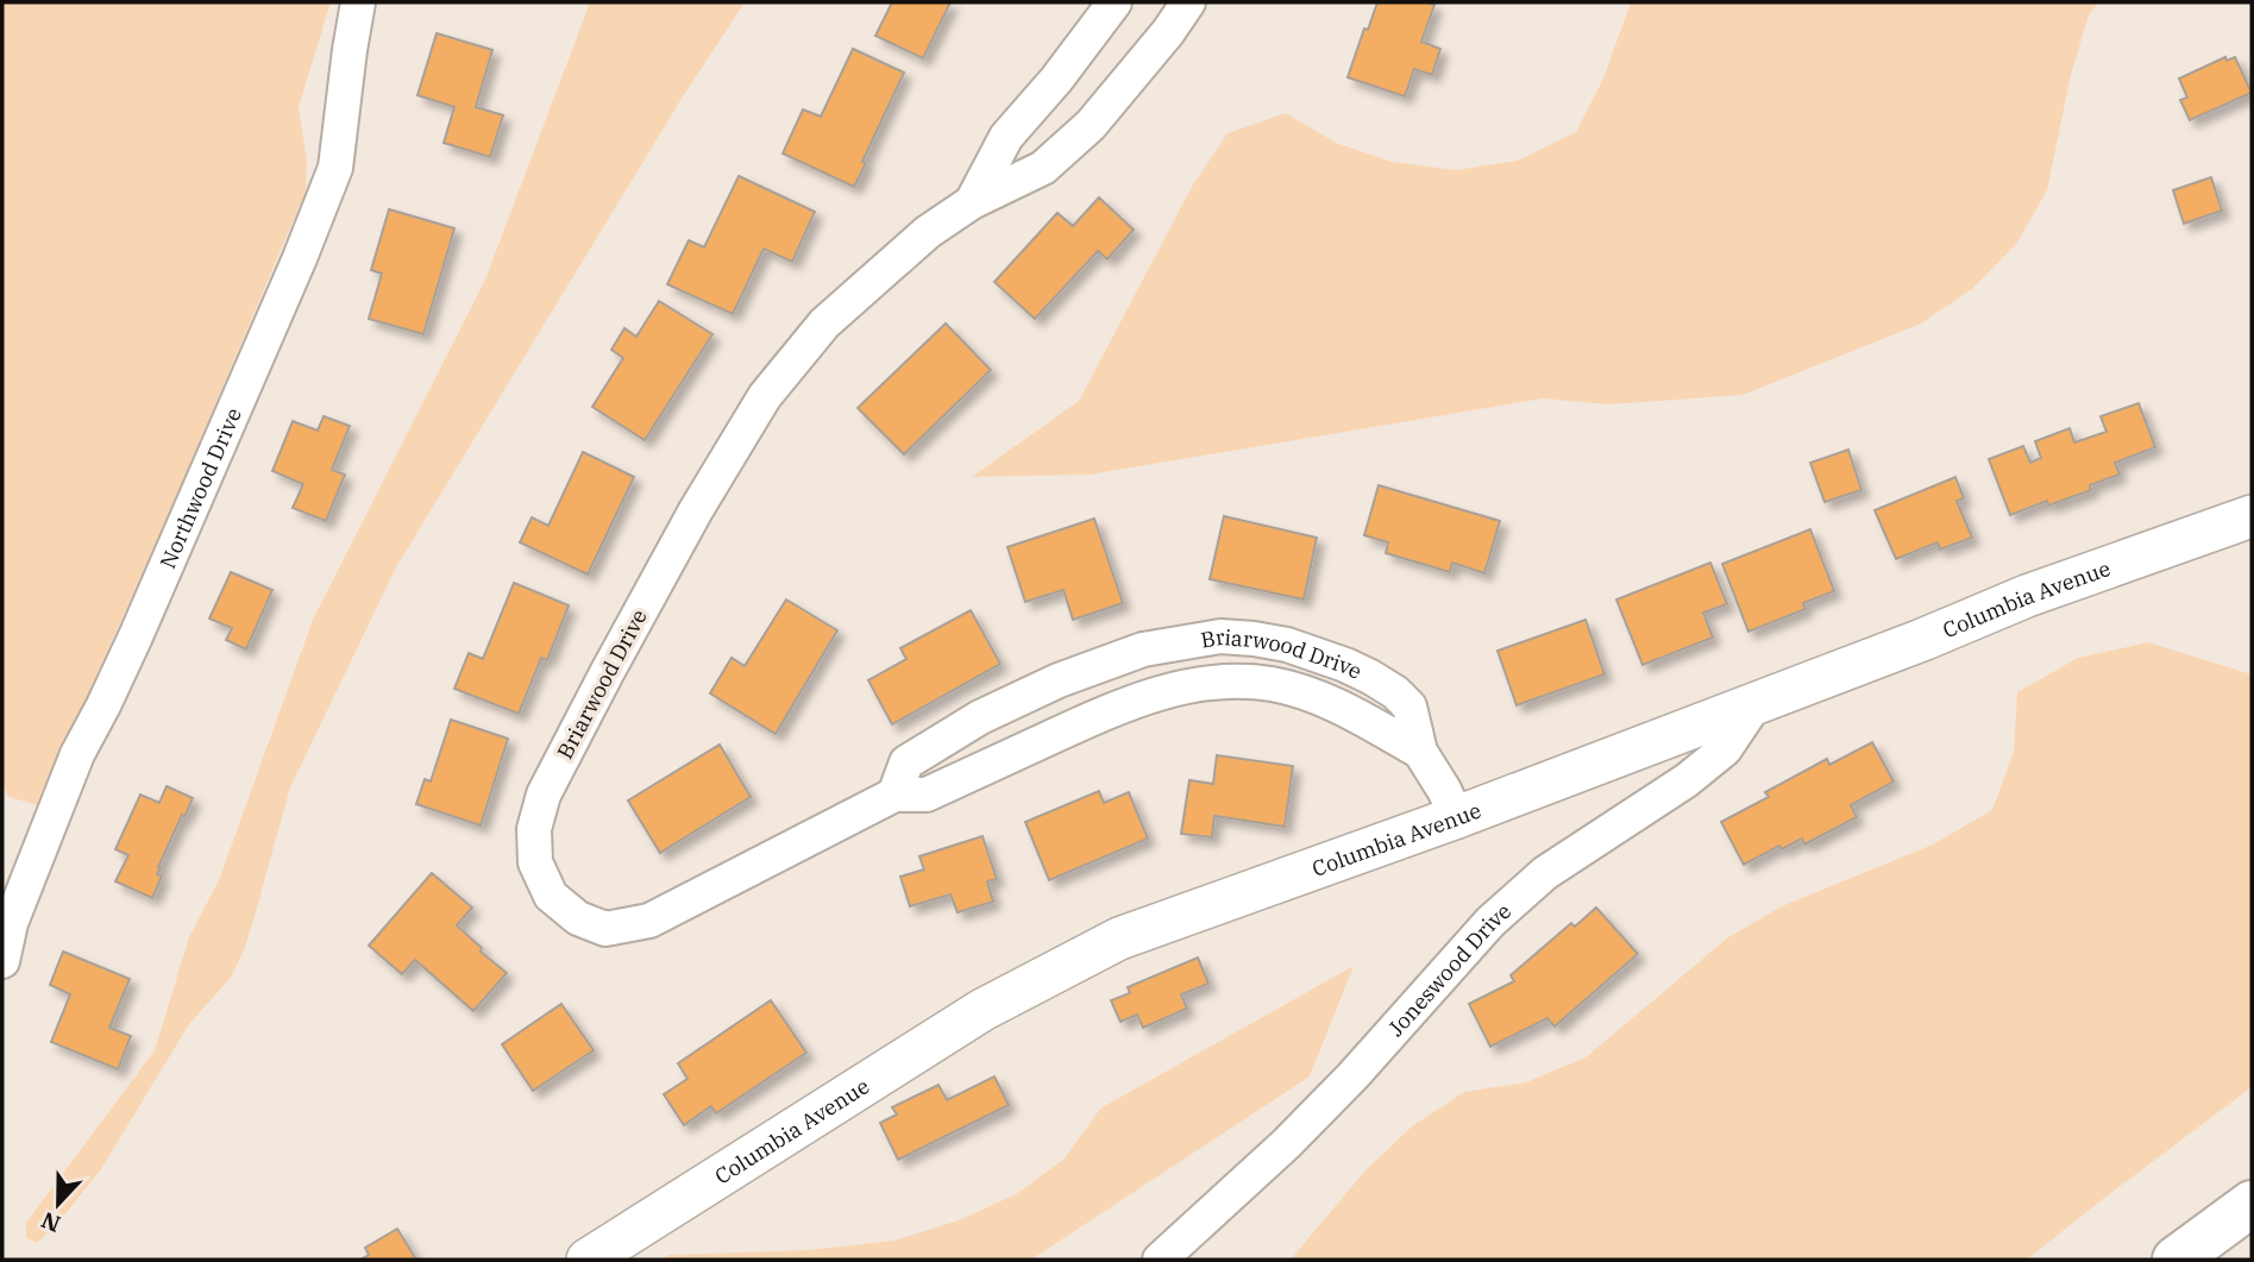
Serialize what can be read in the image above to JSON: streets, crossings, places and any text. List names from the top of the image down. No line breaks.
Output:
{"streets":{"street":["Northwood Drive","Columbia Avenue","Briarwood Drive","Joneswood Drive"]},"crossings":[["Columbia Avenue","Briarwood Drive"],["Columbia Avenue","Joneswood Drive"]],"north":"bottom"}
